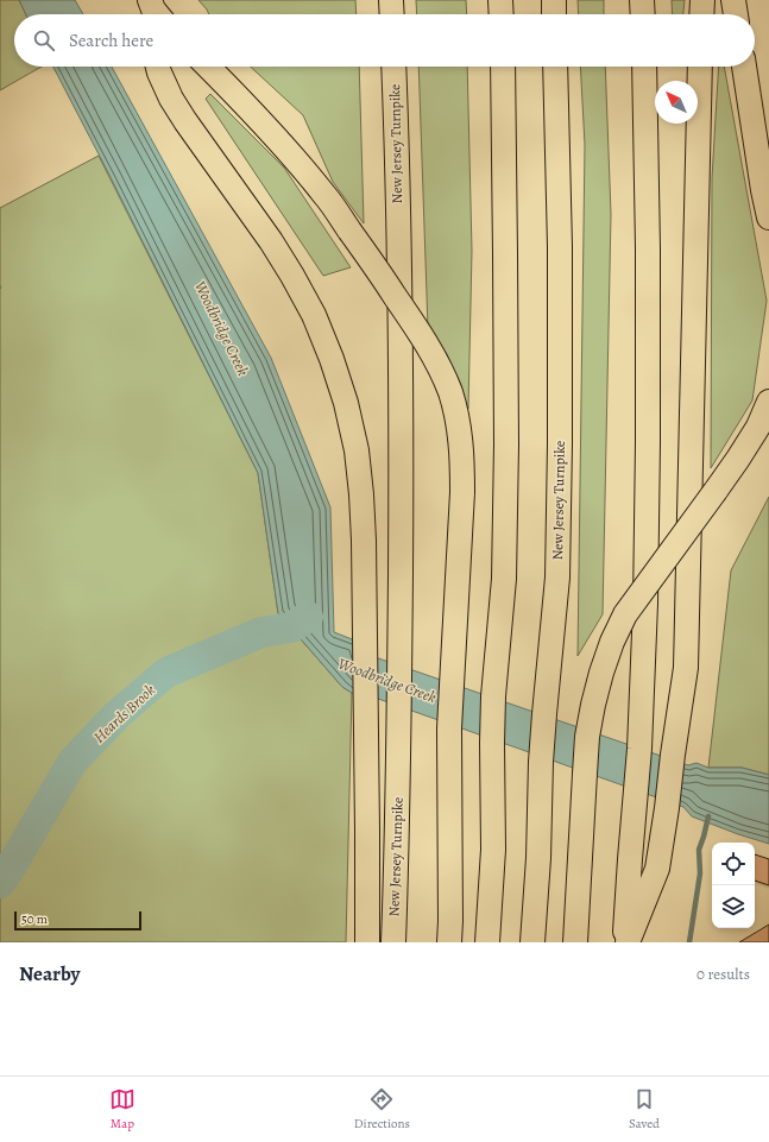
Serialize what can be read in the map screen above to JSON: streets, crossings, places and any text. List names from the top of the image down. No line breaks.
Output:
{"streets":{"highway":["New Jersey Turnpike"]},"water":["Woodbridge Creek","Heards Brook"],"scale_bar":"50 m","north":"top left","page":{"search":"Search here","scale":"50 m","heading":["Nearby","0 results"],"nav":["Map","Directions","Saved"]}}
